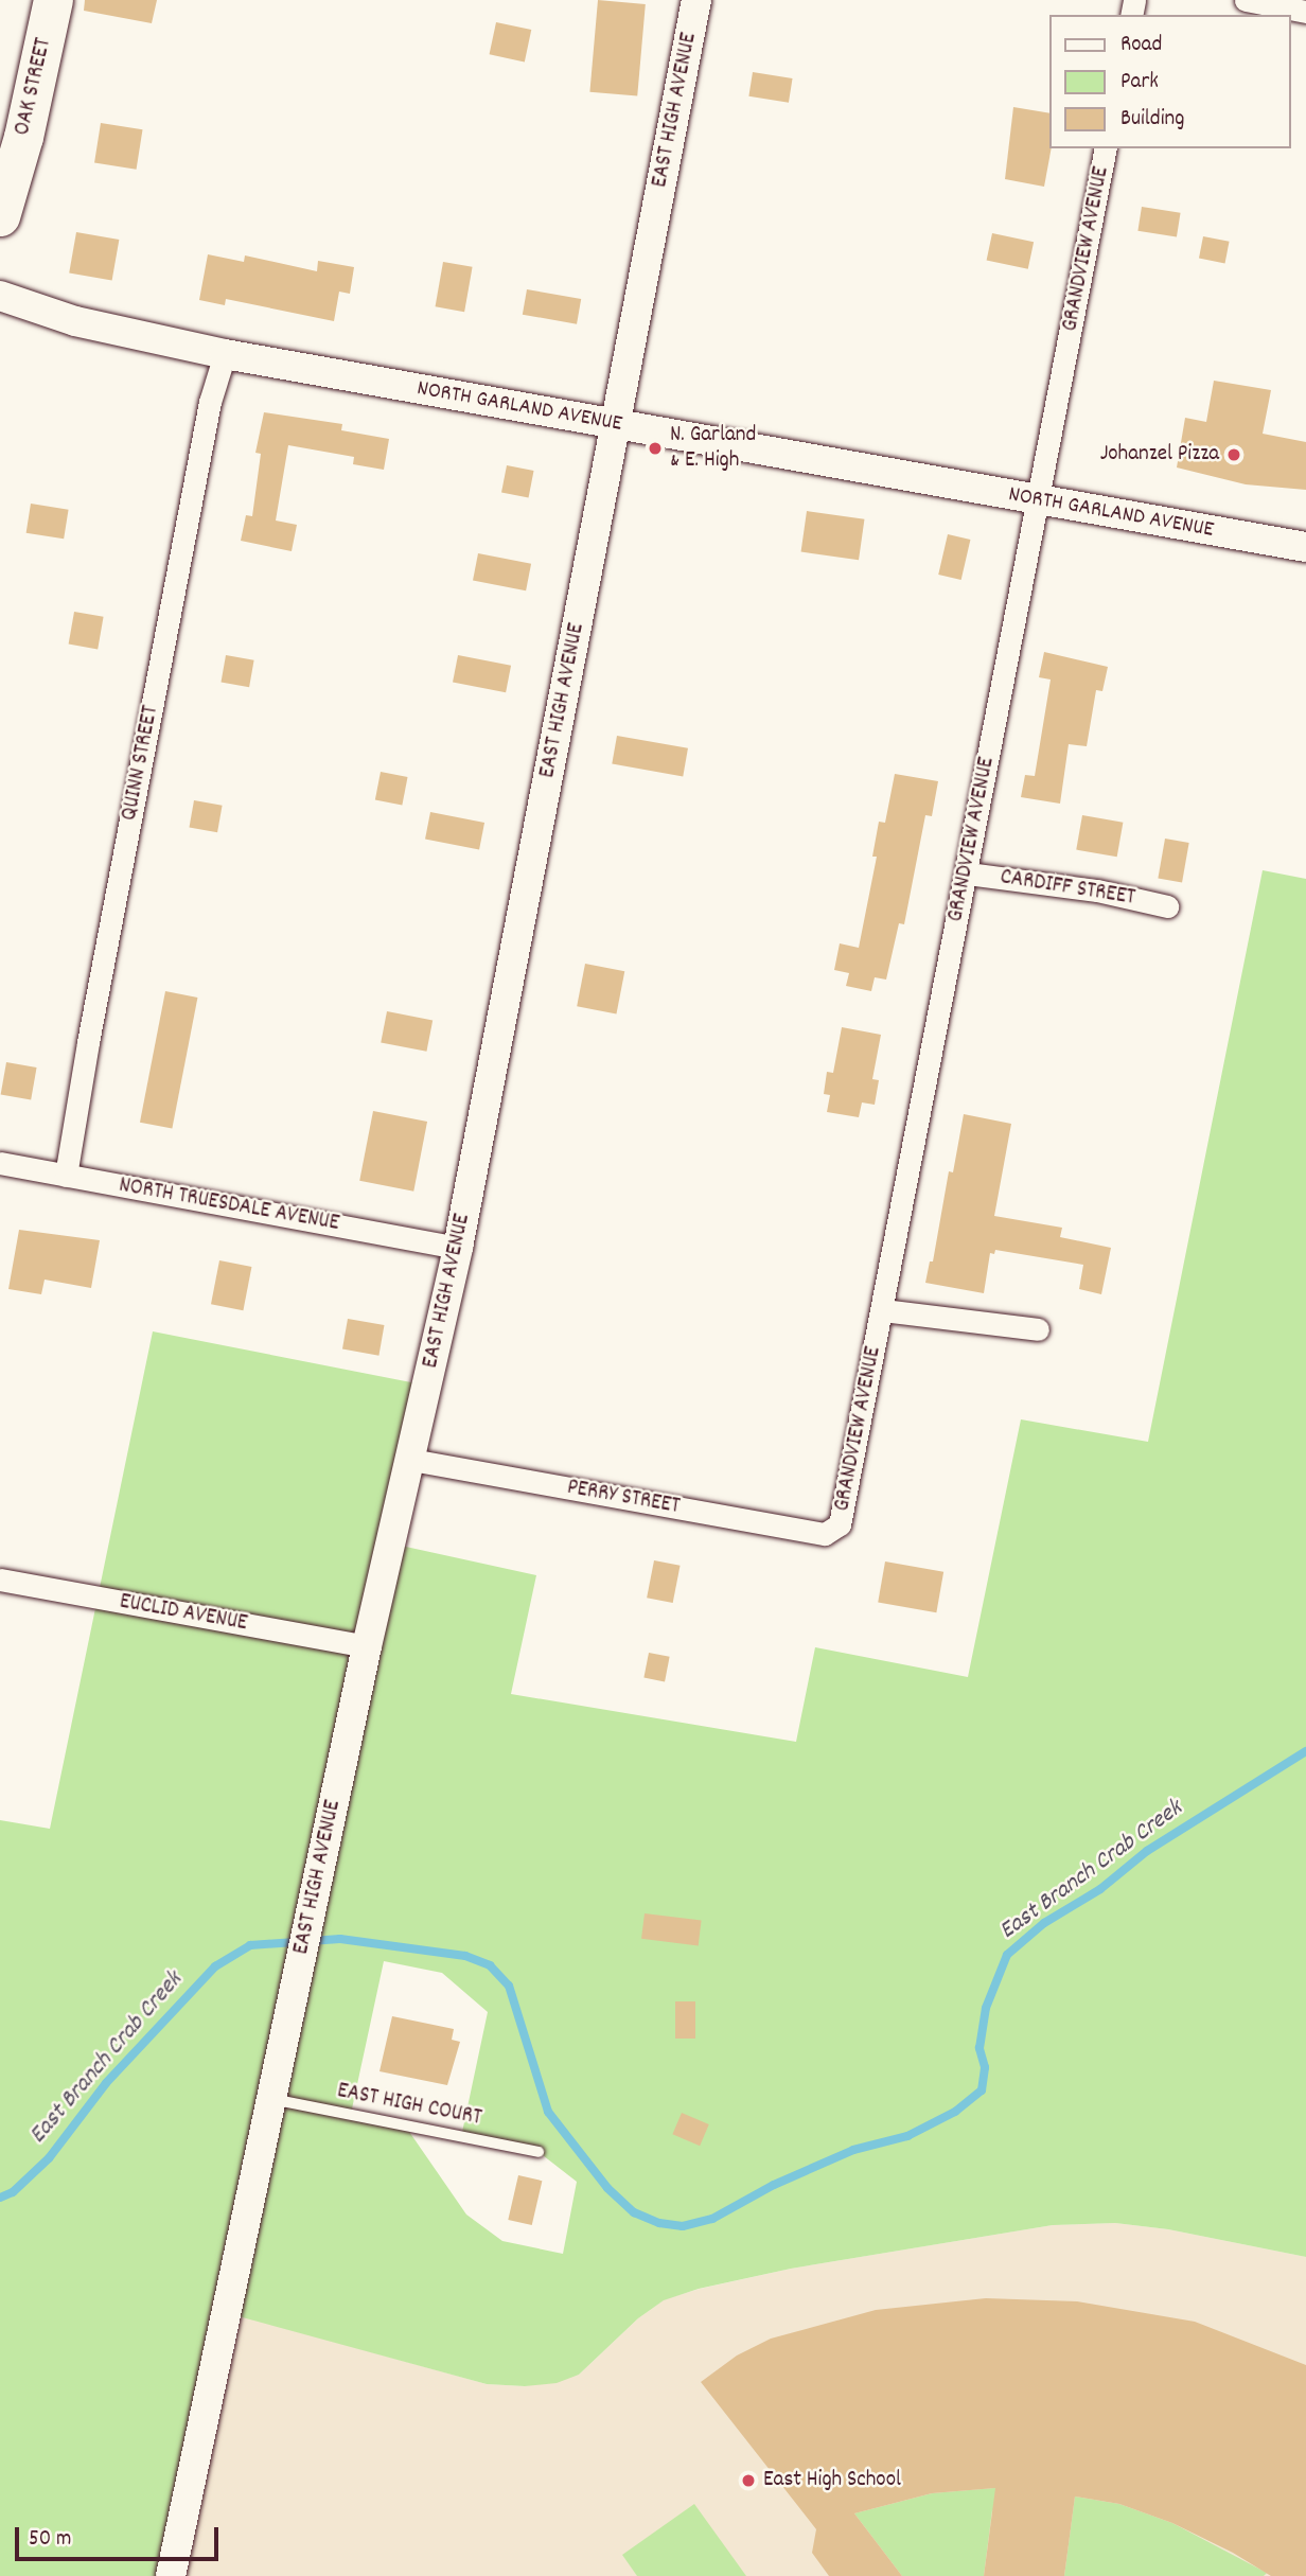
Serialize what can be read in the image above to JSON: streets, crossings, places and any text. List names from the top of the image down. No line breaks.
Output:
{"streets":{"highway":["OAK STREET"],"street":["EAST HIGH AVENUE","GRANDVIEW AVENUE","NORTH GARLAND AVENUE","QUINN STREET","CARDIFF STREET","NORTH TRUESDALE AVENUE","PERRY STREET","EUCLID AVENUE"],"lane":["EAST HIGH COURT"]},"crossings":[["EAST HIGH AVENUE","NORTH GARLAND AVENUE"],["EAST HIGH AVENUE","NORTH TRUESDALE AVENUE"],["EAST HIGH AVENUE","PERRY STREET"],["EAST HIGH AVENUE","EUCLID AVENUE"],["EAST HIGH AVENUE","EAST HIGH COURT"],["GRANDVIEW AVENUE","NORTH GARLAND AVENUE"],["GRANDVIEW AVENUE","CARDIFF STREET"],["GRANDVIEW AVENUE","PERRY STREET"],["NORTH GARLAND AVENUE","QUINN STREET"],["QUINN STREET","NORTH TRUESDALE AVENUE"]],"water":["East Branch Crab Creek"],"places":["N. Garland & E. High","Johanzel Pizza","East High School"],"legend":["Road","Park","Building"],"scale_bar":"50 m"}
